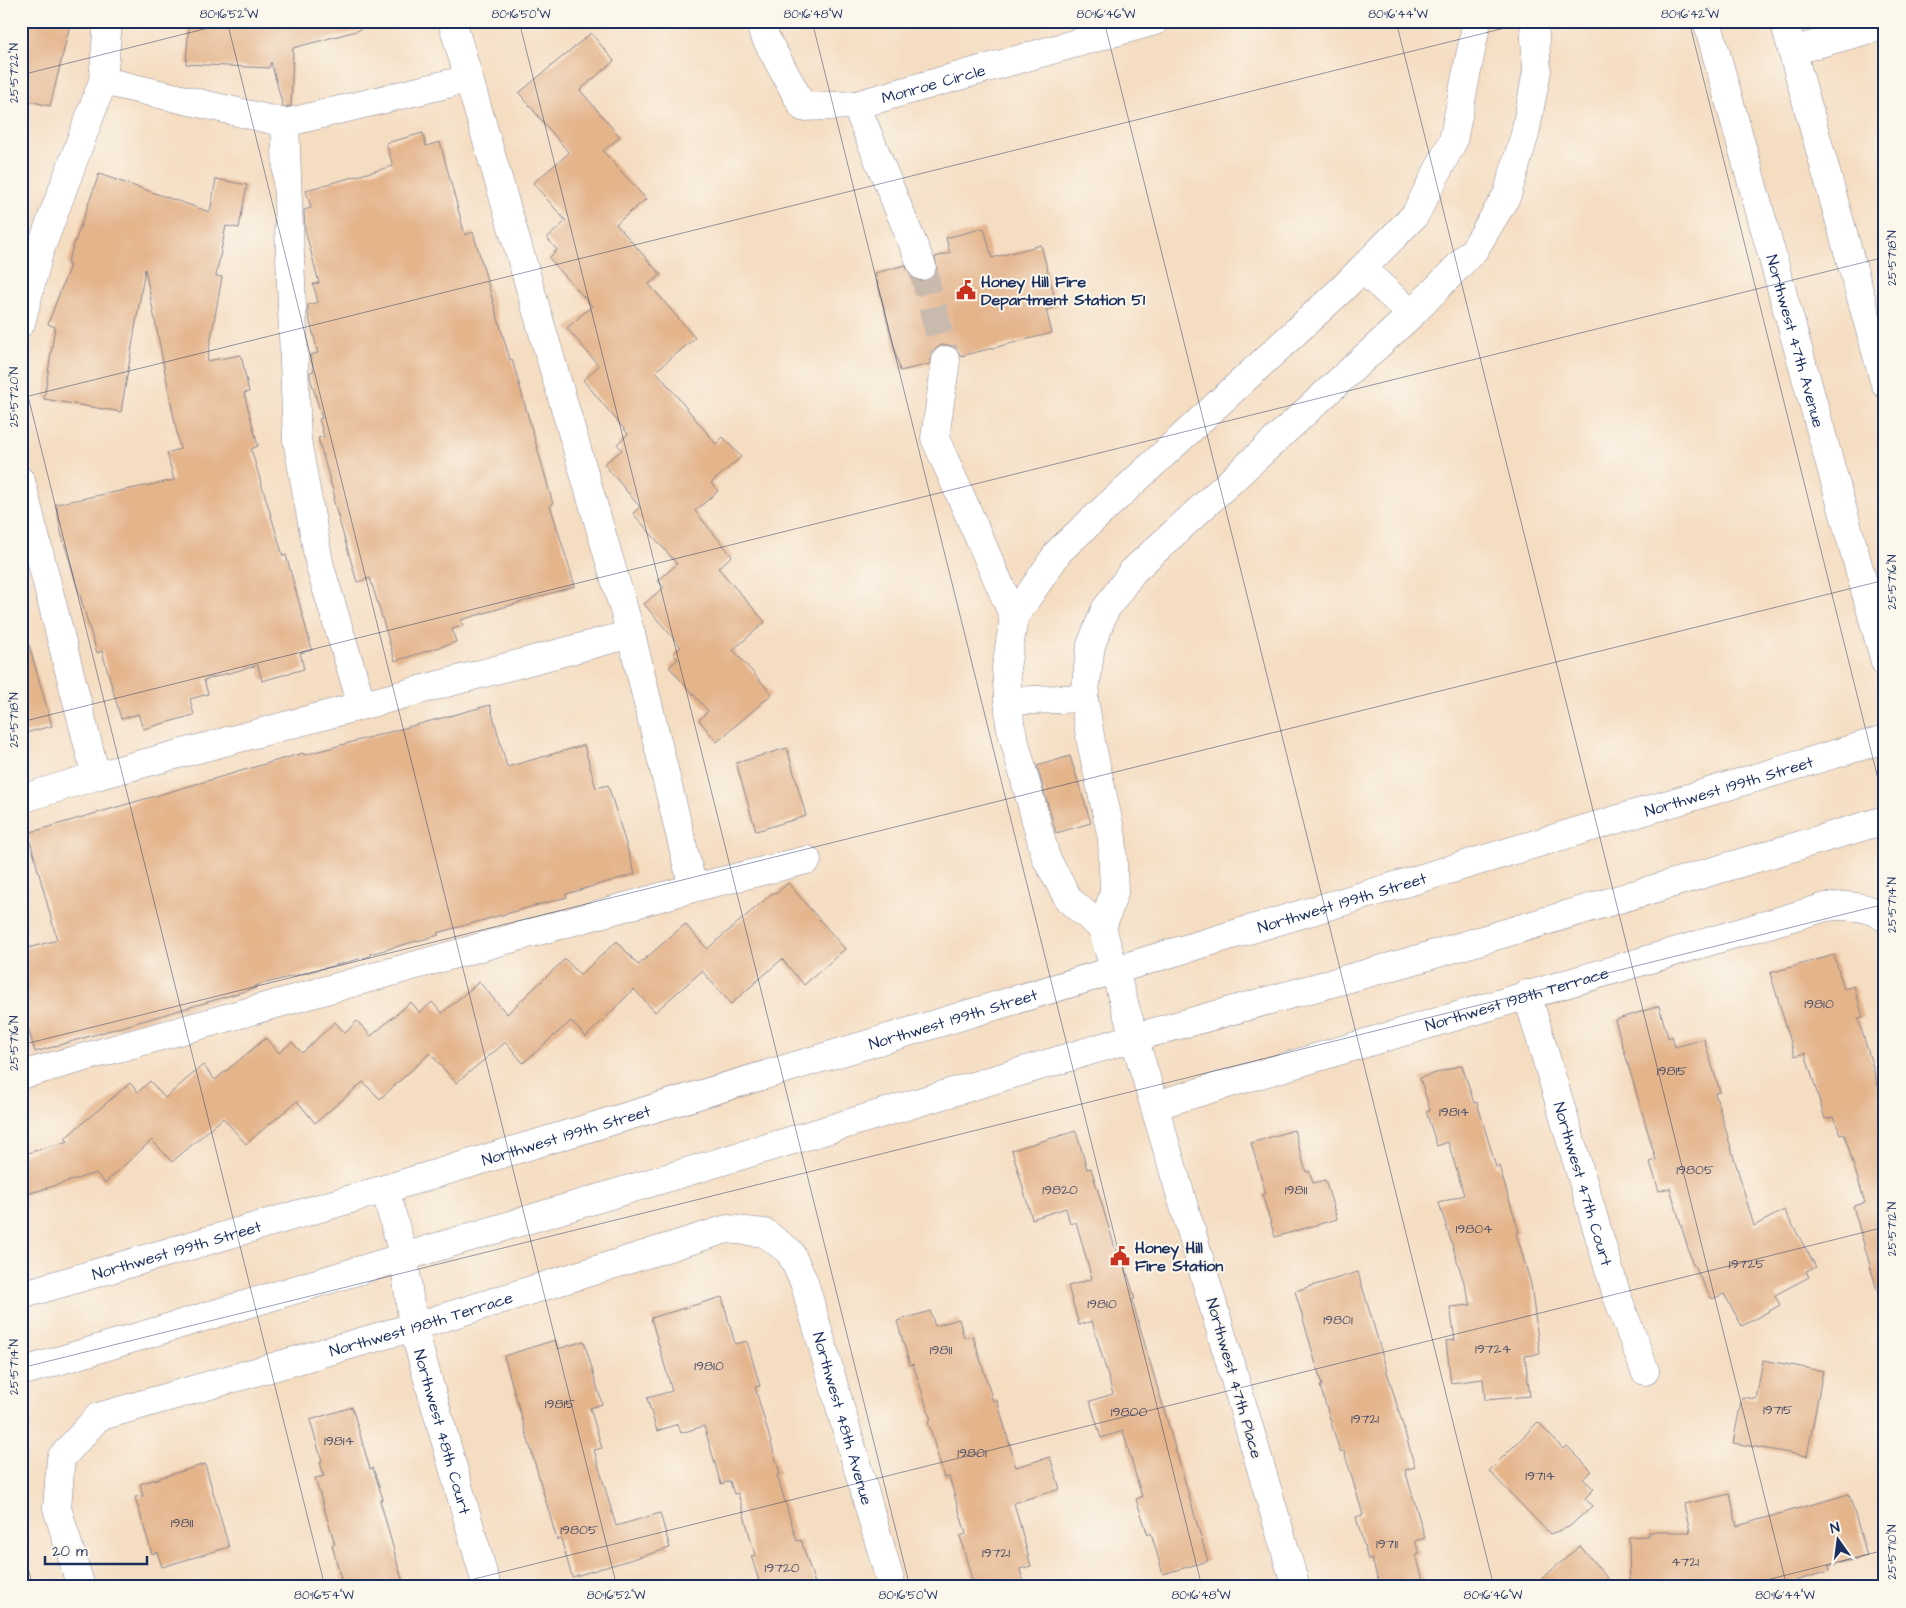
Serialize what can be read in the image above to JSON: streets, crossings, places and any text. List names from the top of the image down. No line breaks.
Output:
{"streets":{"street":["Monroe Circle","Northwest 47th Avenue","Northwest 199th Street","Northwest 198th Terrace","Northwest 47th Court","Northwest 47th Place","Northwest 48th Avenue","Northwest 48th Court"]},"crossings":[["Northwest 199th Street","Northwest 47th Place"],["Northwest 199th Street","Northwest 48th Court"],["Northwest 198th Terrace","Northwest 47th Court"],["Northwest 198th Terrace","Northwest 47th Place"],["Northwest 198th Terrace","Northwest 48th Avenue"],["Northwest 198th Terrace","Northwest 48th Court"]],"places":{"public building":["Honey Hill Fire Department Station 51","Honey Hill Fire Station"]},"house_numbers":["19810","19815","19814","19805","19820","19811","19804","19725","19810","19801","19724","19811","19810","19815","19715","19800","19721","19814","19801","19714","19811","19805","19711","19721","4721","19720"],"scale_bar":"20 m","north":"top","coordinates":["80°16'52\"W","80°16'50\"W","80°16'48\"W","80°16'46\"W","80°16'44\"W","80°16'42\"W","25°57'22\"N","25°57'18\"N","25°57'20\"N","25°57'16\"N","25°57'14\"N","25°57'12\"N","25°57'10\"N","80°16'54\"W"]}
